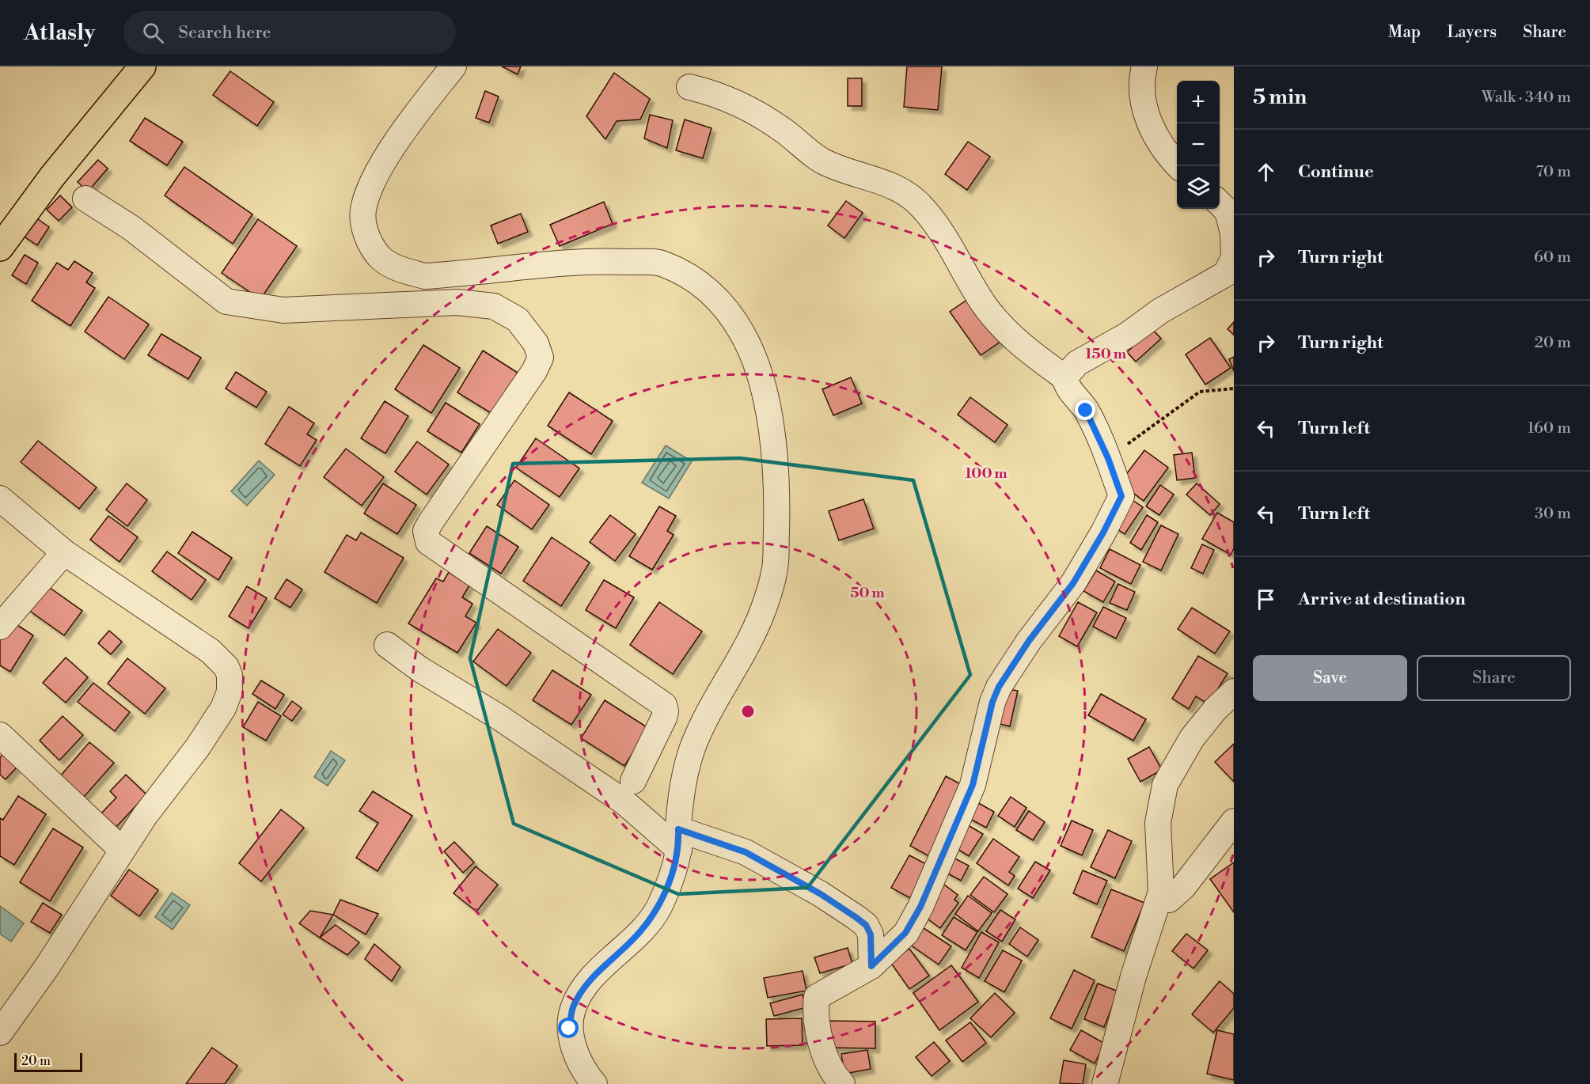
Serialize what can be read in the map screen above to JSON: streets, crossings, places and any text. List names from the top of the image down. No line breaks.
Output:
{"scale_bar":"20 m","page":{"header":"Atlasly","search":"Search here","nav":["Map","Layers","Share"],"heading":["5 min","Walk · 340 m"],"map_buttons":["+","−"],"list":[["Continue","70 m"],["Turn right","60 m"],["Turn right","20 m"],["Turn left","160 m"],["Turn left","30 m"],"Arrive at destination"],"buttons":["Save","Share"],"scale":"20 m"},"rings":["150 m","100 m","50 m"]}
